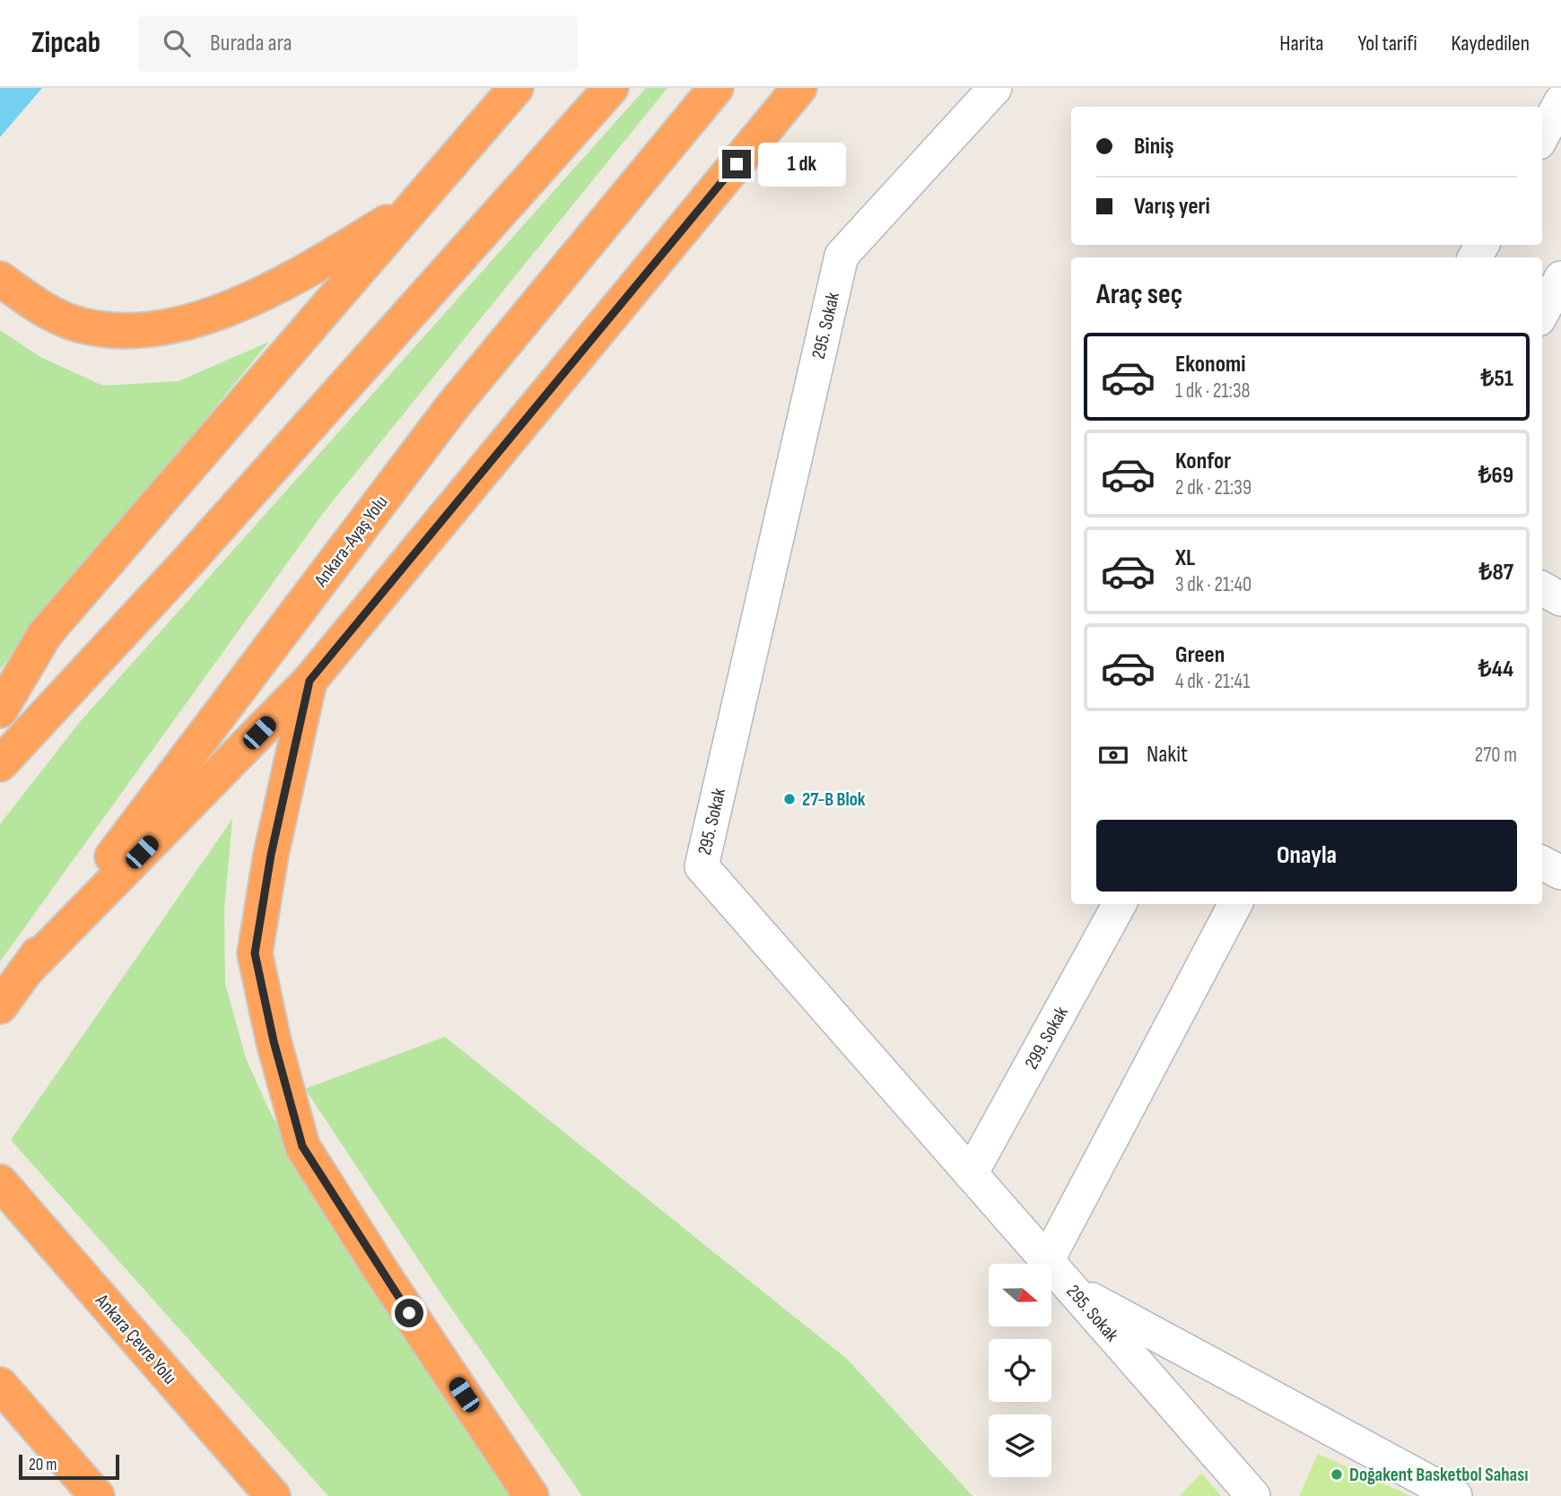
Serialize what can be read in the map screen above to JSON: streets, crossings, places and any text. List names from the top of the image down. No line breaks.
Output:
{"streets":{"highway":["Ankara-Ayaş Yolu","Ankara Çevre Yolu"],"street":["295. Sokak","299. Sokak"]},"crossings":[["295. Sokak","299. Sokak"]],"places":["27-B Blok","Doğakent Basketbol Sahası"],"scale_bar":"20 m","north":"right","page":{"header":"Zipcab","search":"Burada ara","nav":["Harita","Yol tarifi","Kaydedilen"],"banner":["Biniş","Varış yeri"],"bubble":"1 dk","heading":"Araç seç","list":[{"name":"Ekonomi","note":"1 dk · 21:38","value":"₺51"},{"name":"Konfor","note":"2 dk · 21:39","value":"₺69"},{"name":"XL","note":"3 dk · 21:40","value":"₺87"},{"name":"Green","note":"4 dk · 21:41","value":"₺44"}],"pay":["Nakit","270 m"],"buttons":"Onayla","scale":"20 m"}}
